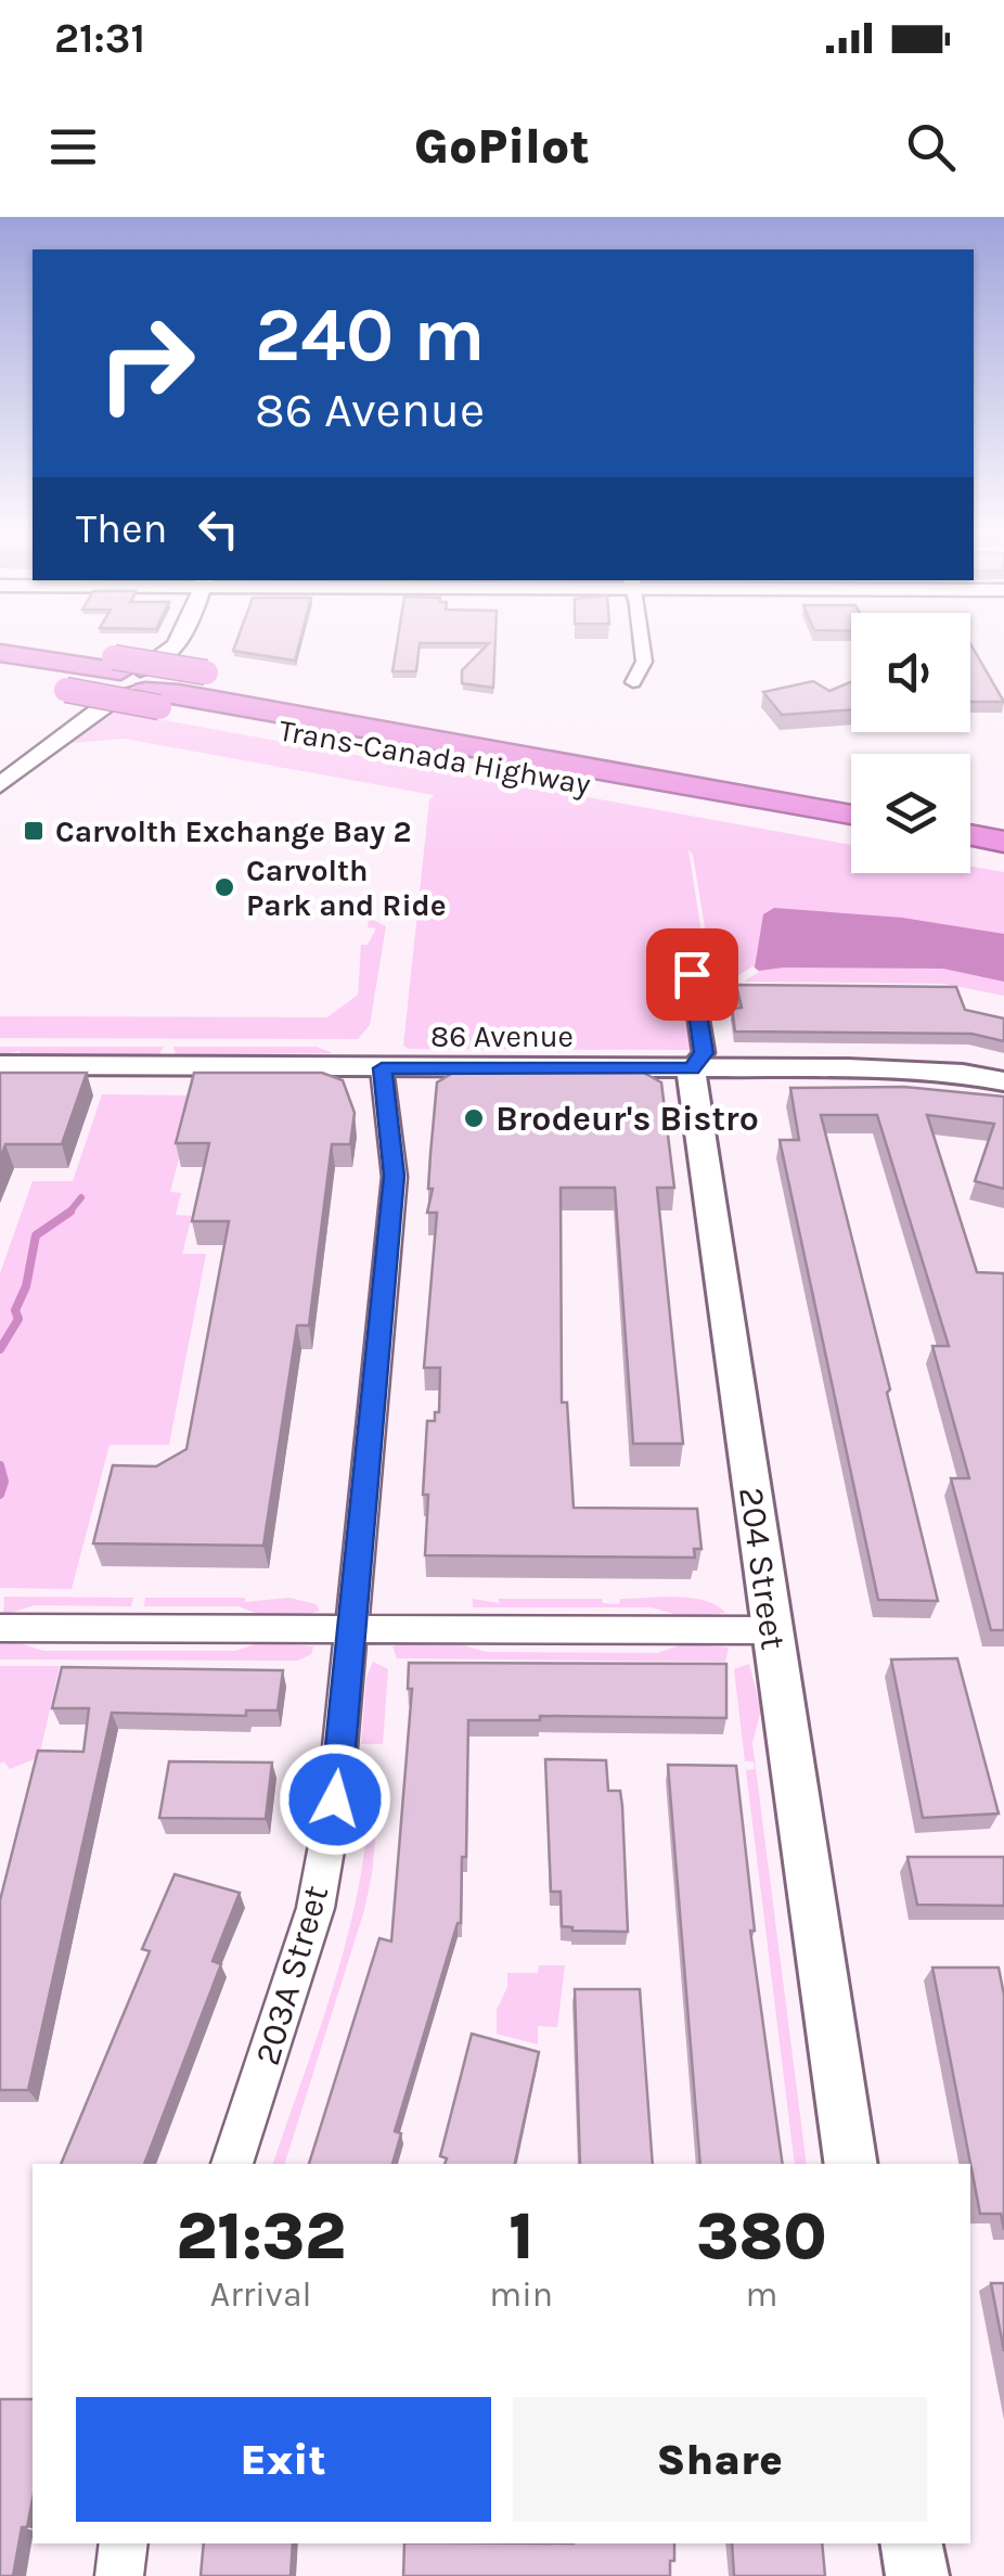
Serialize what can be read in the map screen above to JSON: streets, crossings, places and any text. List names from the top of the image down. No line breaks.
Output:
{"streets":{"highway":["Trans-Canada Highway"],"street":["86 Avenue","204 Street","203A Street"]},"crossings":[["86 Avenue","204 Street"],["86 Avenue","203A Street"]],"places":{"transit":["Carvolth Exchange Bay 2"],"other":["Carvolth Park and Ride","Brodeur's Bistro"]},"page":{"status":"21:31","header":"GoPilot","turn":["240 m","86 Avenue"],"then":"Then","eta":["21:32","Arrival","1","min","380","m"],"buttons":["Exit","Share"]}}
